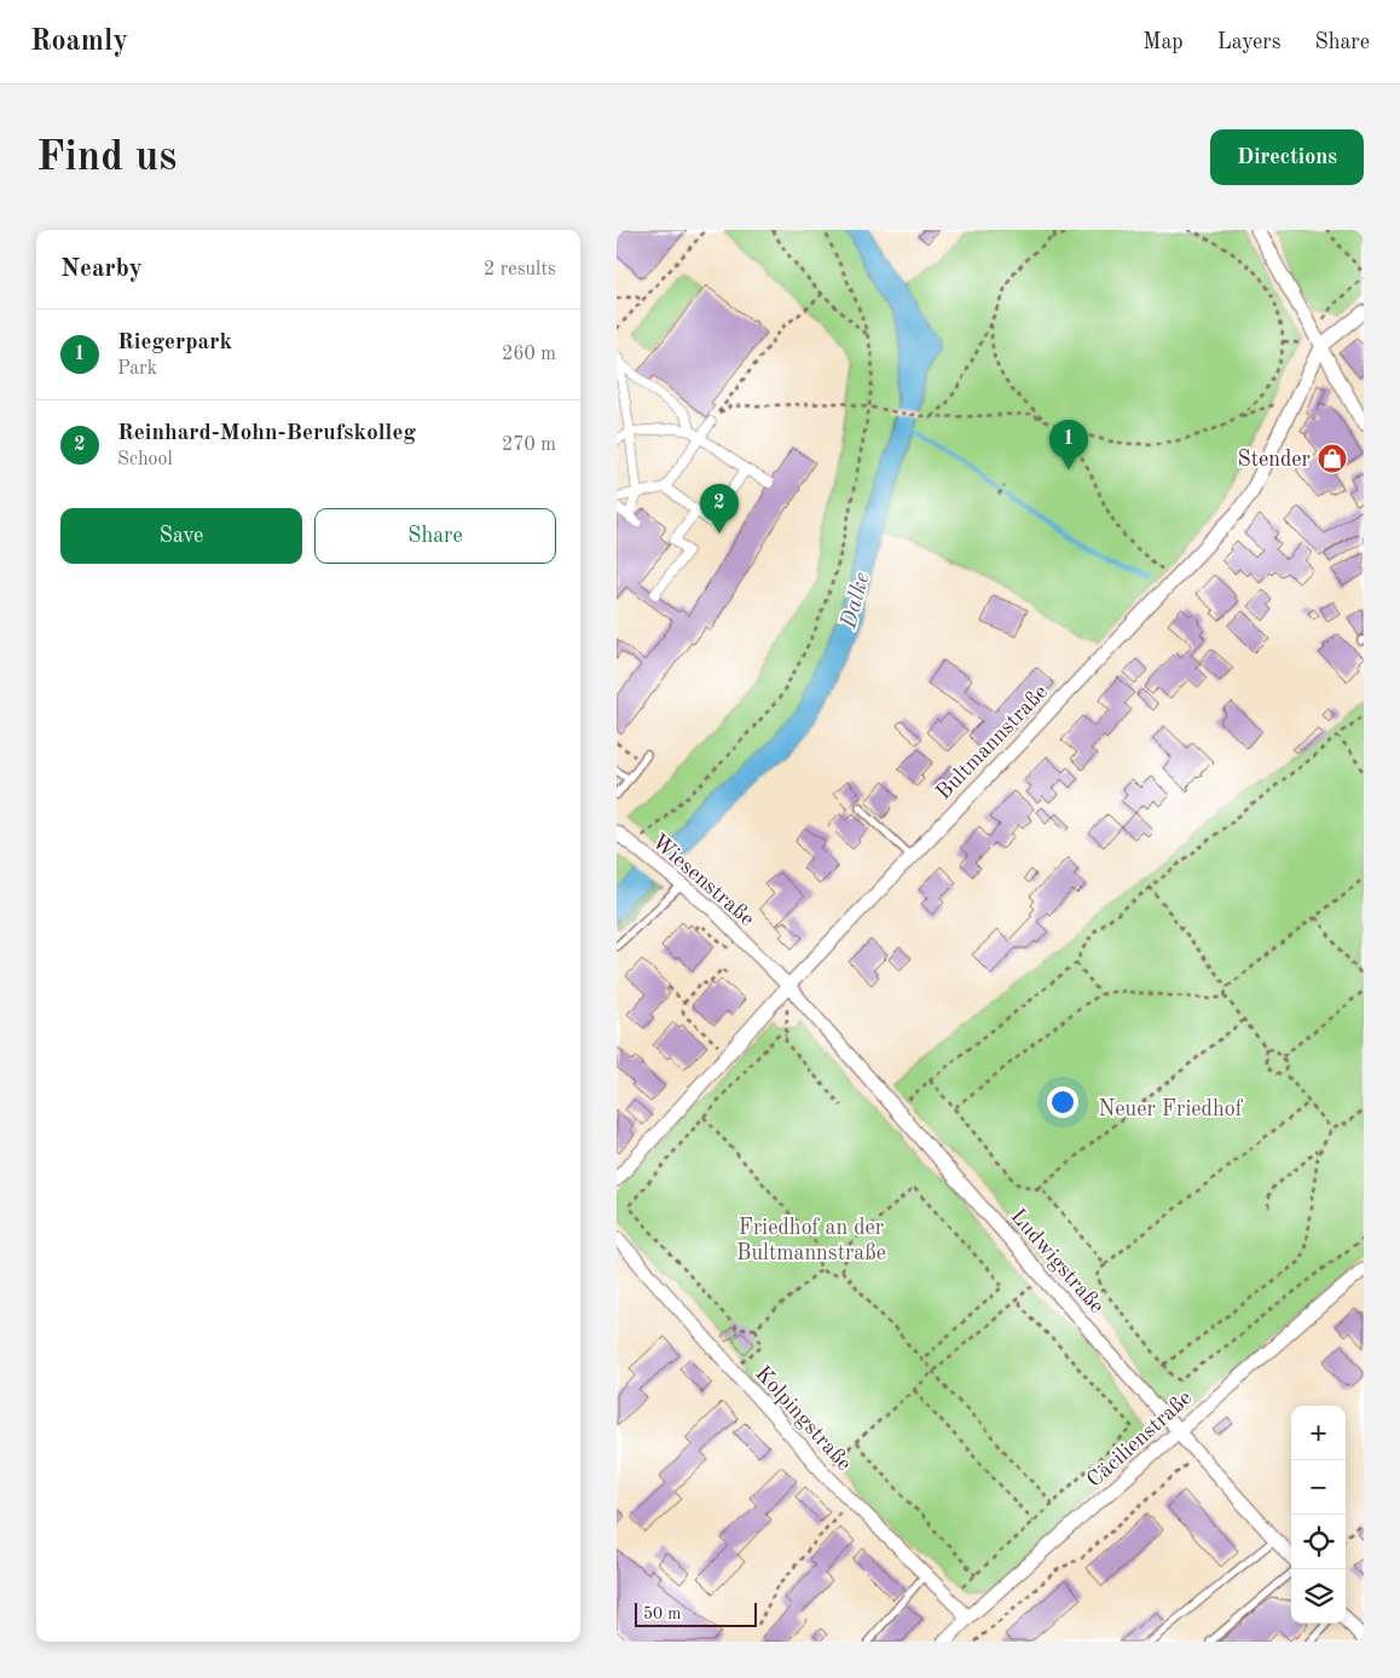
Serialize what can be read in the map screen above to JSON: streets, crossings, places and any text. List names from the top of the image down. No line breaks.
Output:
{"streets":{"street":["Bultmannstraße","Wiesenstraße","Ludwigstraße","Kolpingstraße","Cäcilienstraße"]},"crossings":[["Bultmannstraße","Wiesenstraße"],["Bultmannstraße","Ludwigstraße"],["Wiesenstraße","Ludwigstraße"],["Ludwigstraße","Cäcilienstraße"],["Kolpingstraße","Cäcilienstraße"]],"water":["Dalke"],"parks":["Neuer Friedhof","Friedhof an der Bultmannstraße"],"places":{"shop":["Stender"]},"scale_bar":"50 m","page":{"header":"Roamly","nav":["Map","Layers","Share"],"buttons":["Directions",["Save","Share"]],"title":"Find us","heading":["Nearby","2 results"],"list":[{"mark":"1","name":"Riegerpark","note":"Park","value":"260 m"},{"mark":"2","name":"Reinhard-Mohn-Berufskolleg","note":"School","value":"270 m"}],"pins":["1","2"],"map_buttons":["+","−"],"scale":"50 m"}}
